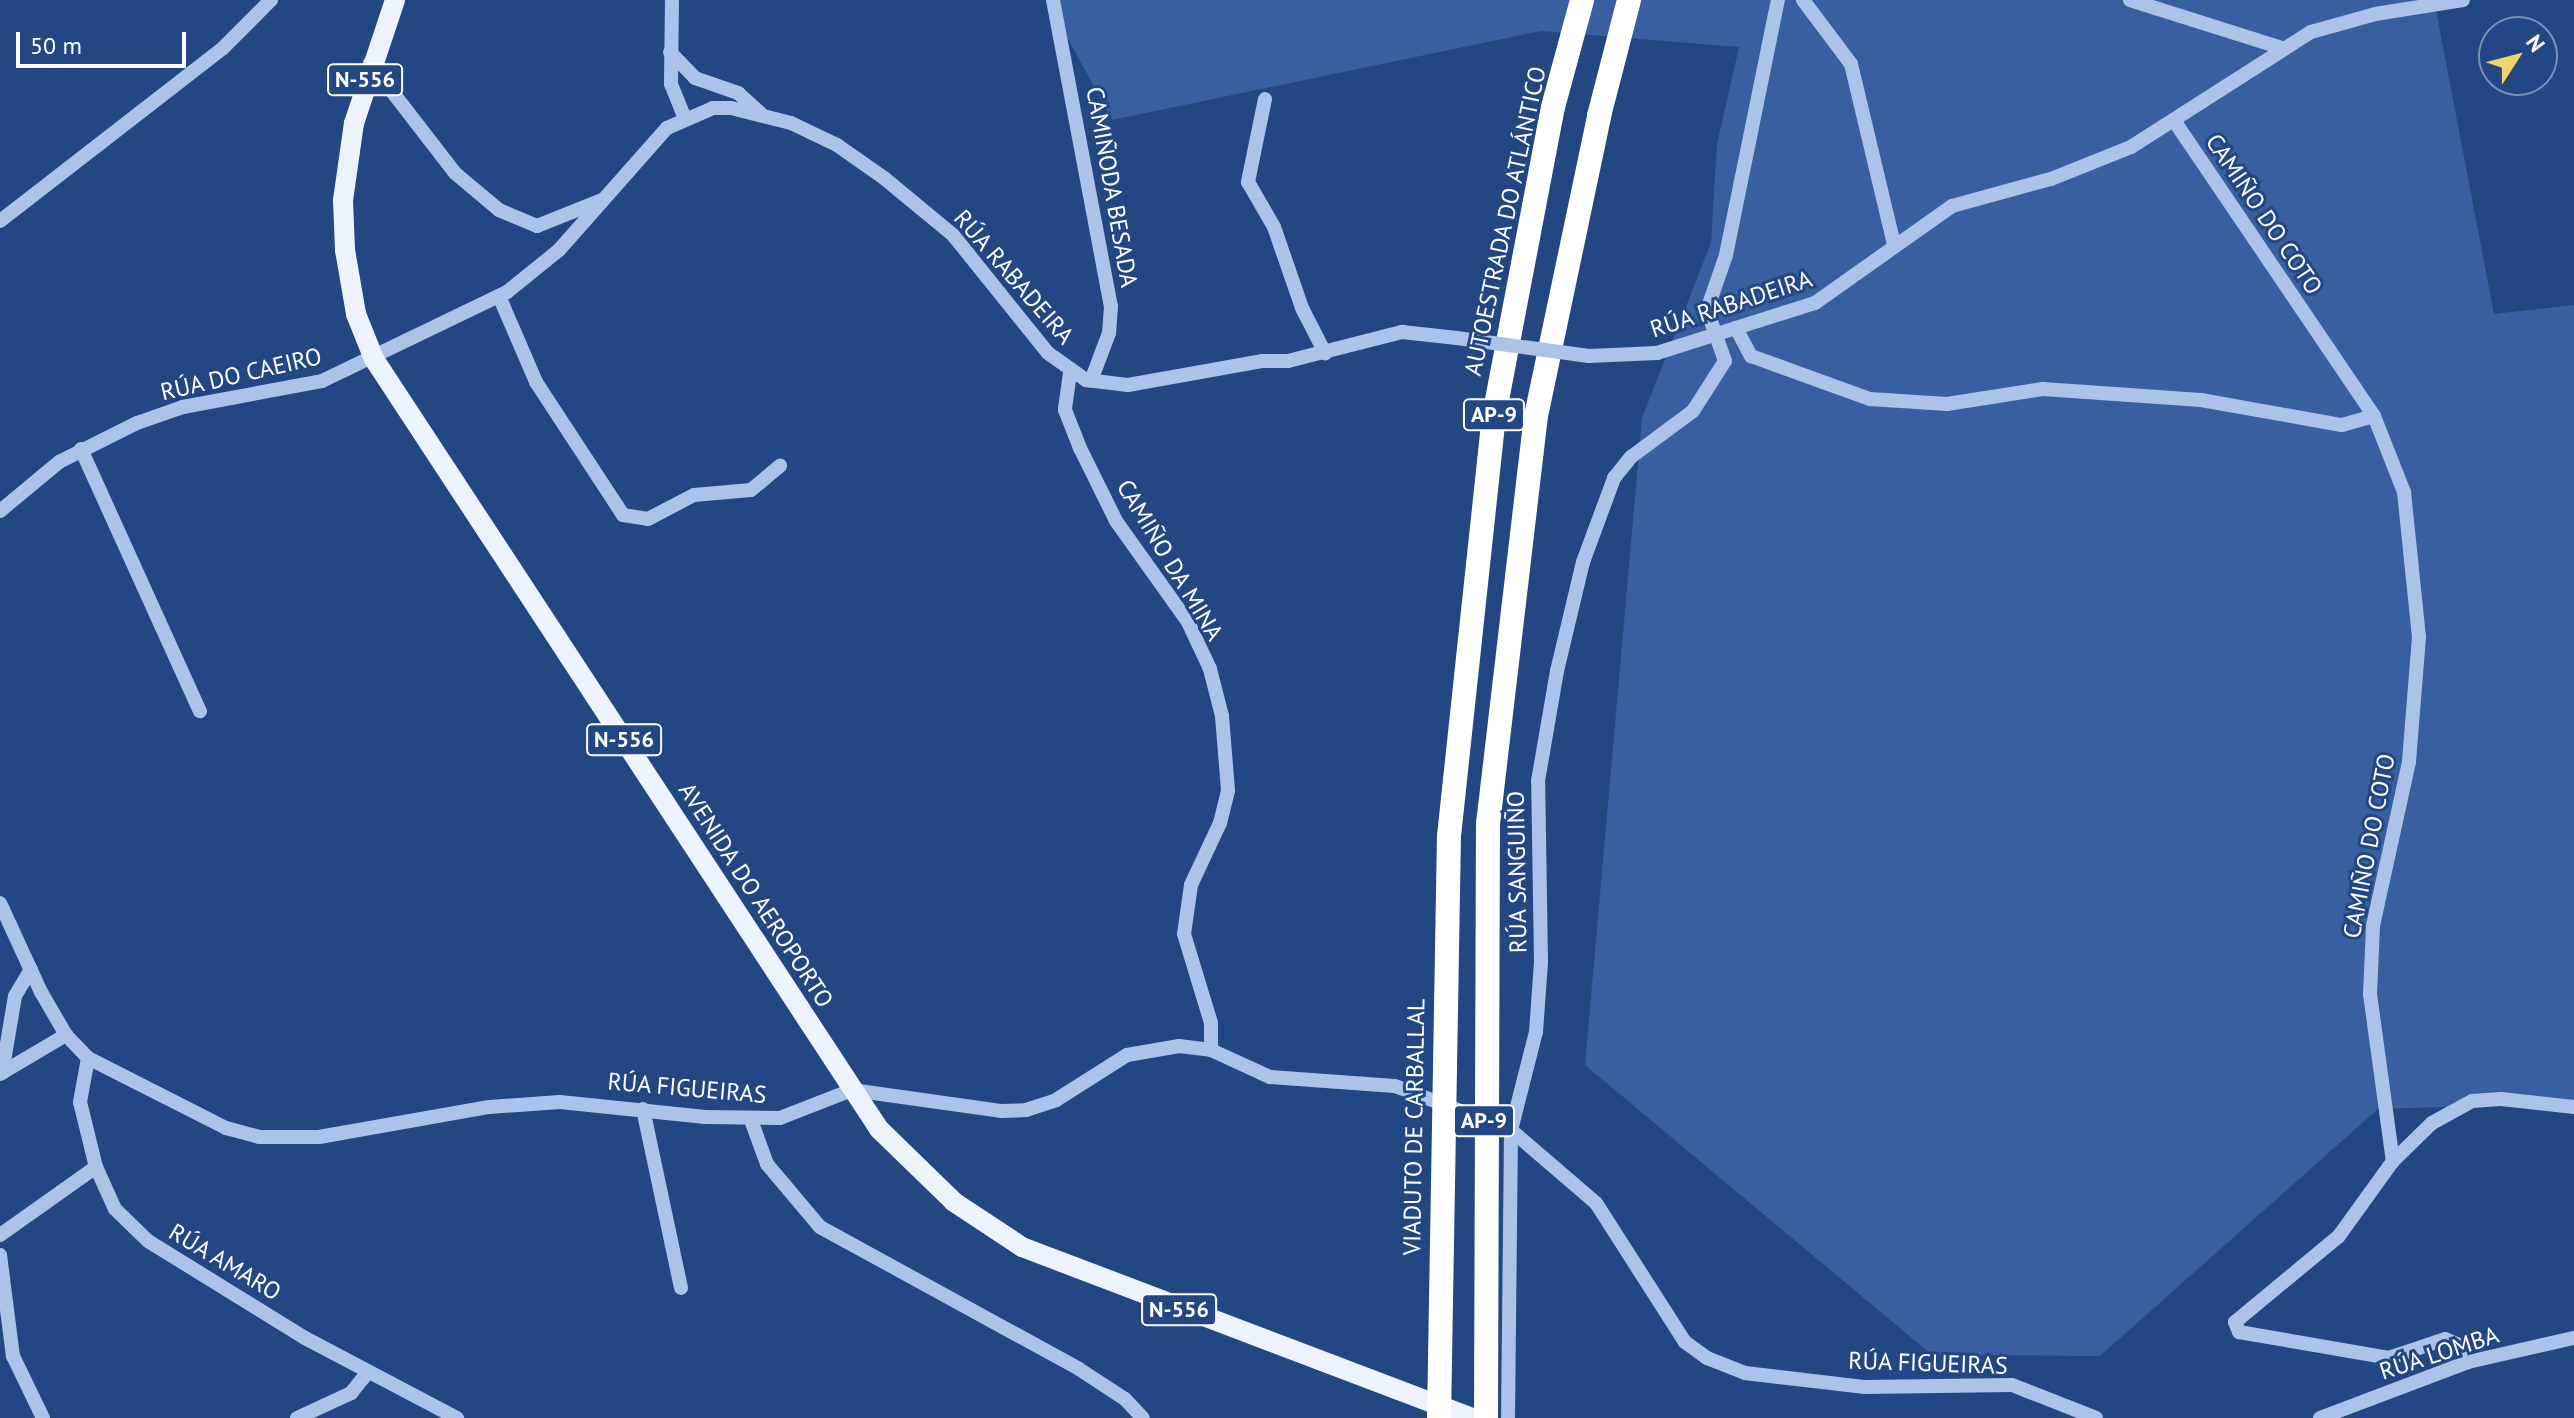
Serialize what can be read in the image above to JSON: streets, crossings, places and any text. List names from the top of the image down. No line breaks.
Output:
{"streets":{"highway":["AUTOESTRADA DO ATLÁNTICO","AP-9","VIADUTO DE CARBALLAL"],"main road":["N-556","AVENIDA DO AEROPORTO"],"street":["CAMIÑODA BESADA","CAMIÑO DO COTO","RÚA RABADEIRA","RÚA DO CAEIRO","CAMIÑO DA MINA","RÚA SANGUIÑO","RÚA FIGUEIRAS","RÚA AMARO","RÚA LOMBA"]},"crossings":[["CAMIÑODA BESADA","RÚA RABADEIRA"],["CAMIÑO DO COTO","RÚA RABADEIRA"],["AUTOESTRADA DO ATLÁNTICO","VIADUTO DE CARBALLAL"],["RÚA RABADEIRA","RÚA DO CAEIRO"],["RÚA RABADEIRA","CAMIÑO DA MINA"],["RÚA RABADEIRA","RÚA SANGUIÑO"],["RÚA RABADEIRA","AVENIDA DO AEROPORTO"],["RÚA DO CAEIRO","AVENIDA DO AEROPORTO"],["CAMIÑO DA MINA","RÚA FIGUEIRAS"],["RÚA SANGUIÑO","RÚA FIGUEIRAS"],["AVENIDA DO AEROPORTO","RÚA FIGUEIRAS"],["RÚA FIGUEIRAS","RÚA AMARO"]],"scale_bar":"50 m","north":"top right"}
